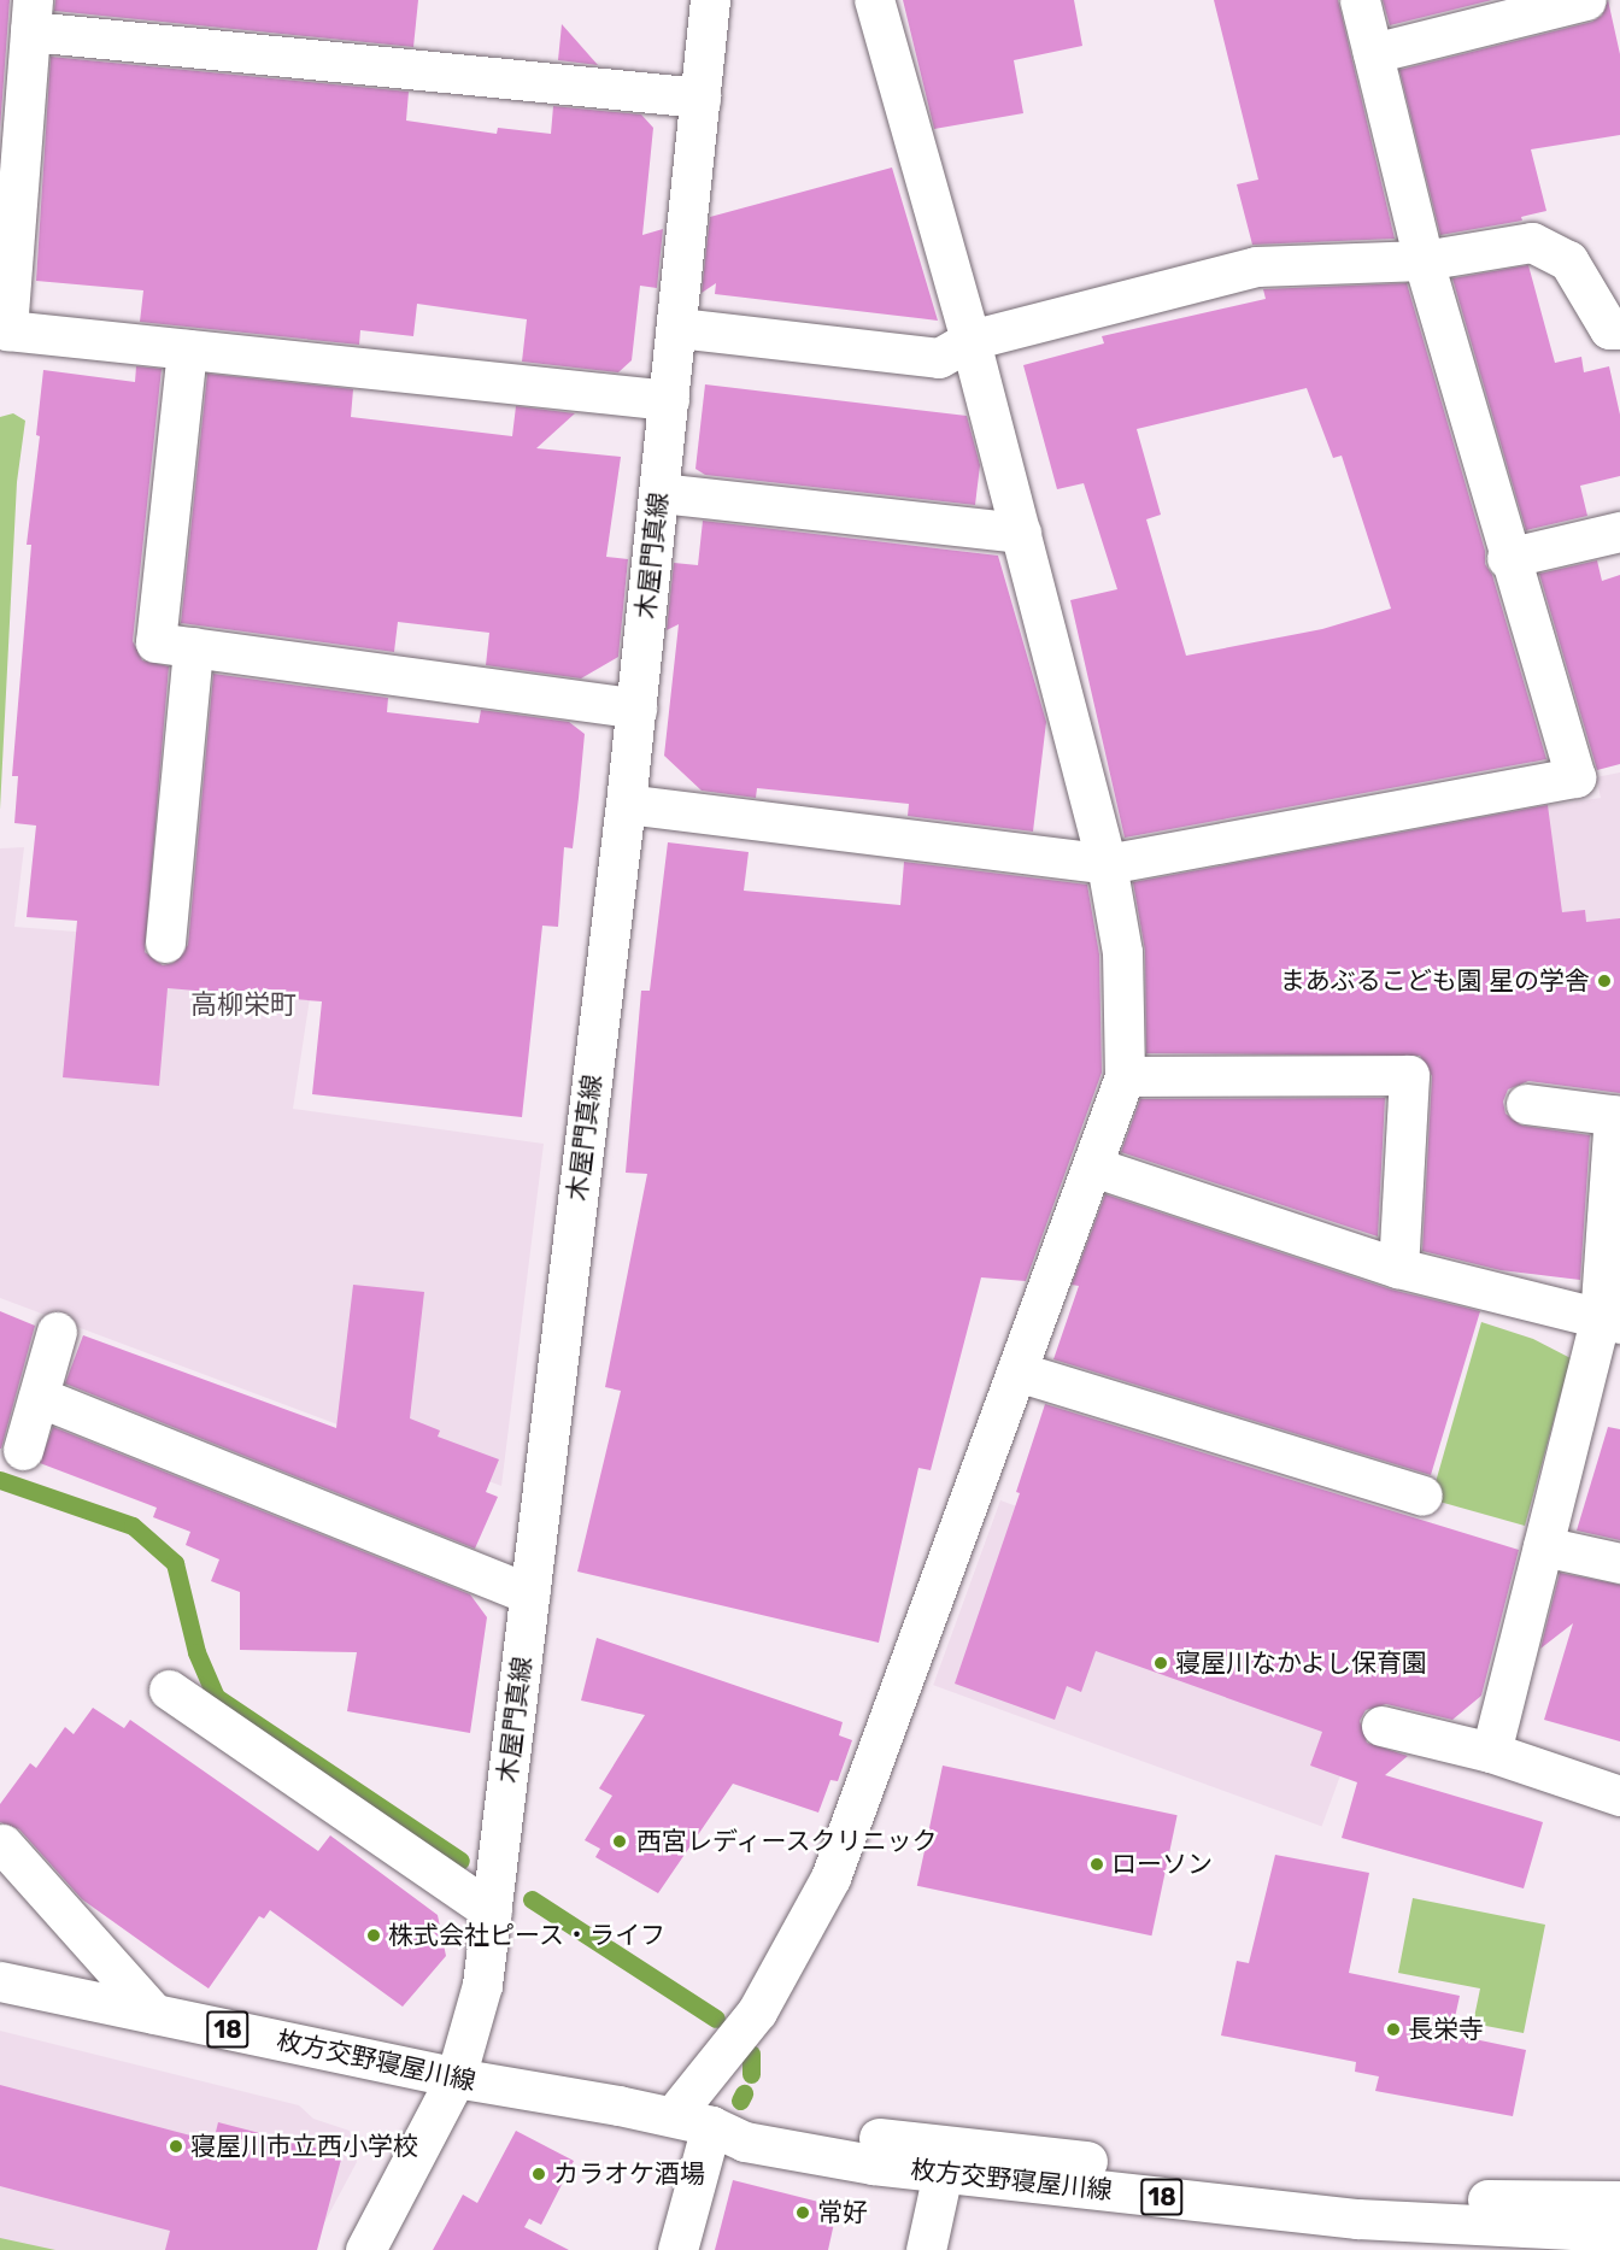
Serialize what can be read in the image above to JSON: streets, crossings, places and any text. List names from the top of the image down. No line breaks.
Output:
{"streets":{"street":["木屋門真線","18","枚方交野寝屋川線"]},"crossings":[["木屋門真線","枚方交野寝屋川線"]],"districts":["高柳栄町"],"places":["まあぶるこども園 星の学舎","寝屋川なかよし保育園","西宮レディースクリニック","ローソン","株式会社ピース・ライフ","長栄寺","寝屋川市立西小学校","カラオケ酒場","常好"]}
